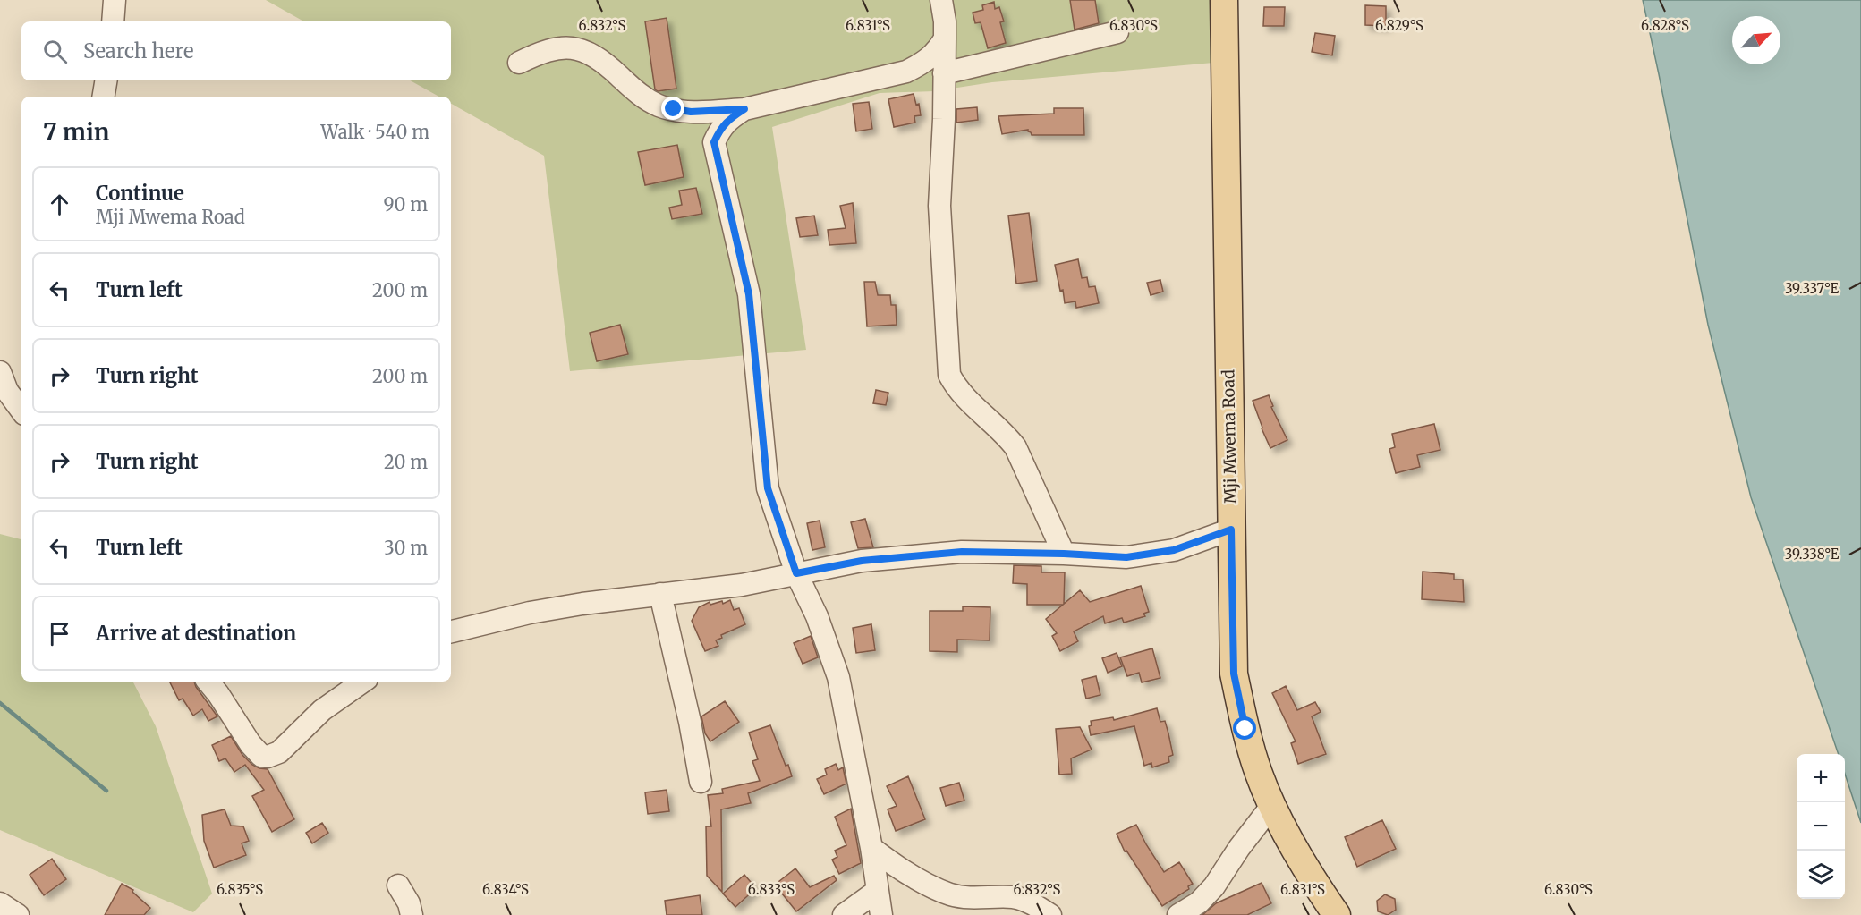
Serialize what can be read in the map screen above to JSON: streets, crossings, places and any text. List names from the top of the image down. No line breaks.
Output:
{"streets":{"main road":["Mji Mwema Road"]},"north":"top right","page":{"search":"Search here","heading":["7 min","Walk · 540 m"],"list":[["Continue","Mji Mwema Road","90 m"],["Turn left","200 m"],["Turn right","200 m"],["Turn right","20 m"],["Turn left","30 m"],"Arrive at destination"],"map_buttons":["+","−"]},"coordinates":["6.832°S","6.831°S","6.830°S","6.829°S","6.828°S","39.337°E","39.338°E","6.835°S","6.834°S","6.833°S"]}
